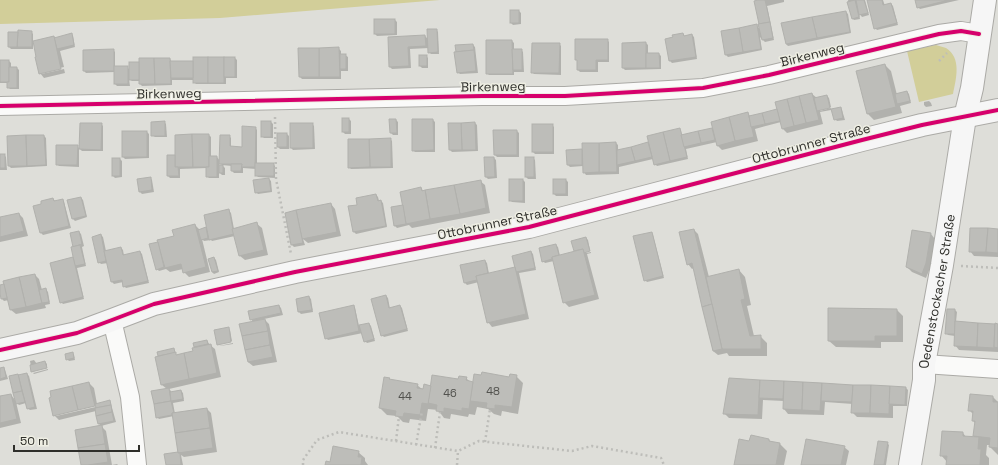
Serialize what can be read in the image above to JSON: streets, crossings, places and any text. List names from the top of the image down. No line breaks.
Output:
{"streets":{"main road":["Ottobrunner Straße","Oedenstockacher Straße"],"street":["Birkenweg"]},"crossings":[["Birkenweg","Oedenstockacher Straße"],["Ottobrunner Straße","Oedenstockacher Straße"]],"house_numbers":["48","46","44"],"scale_bar":"50 m"}
